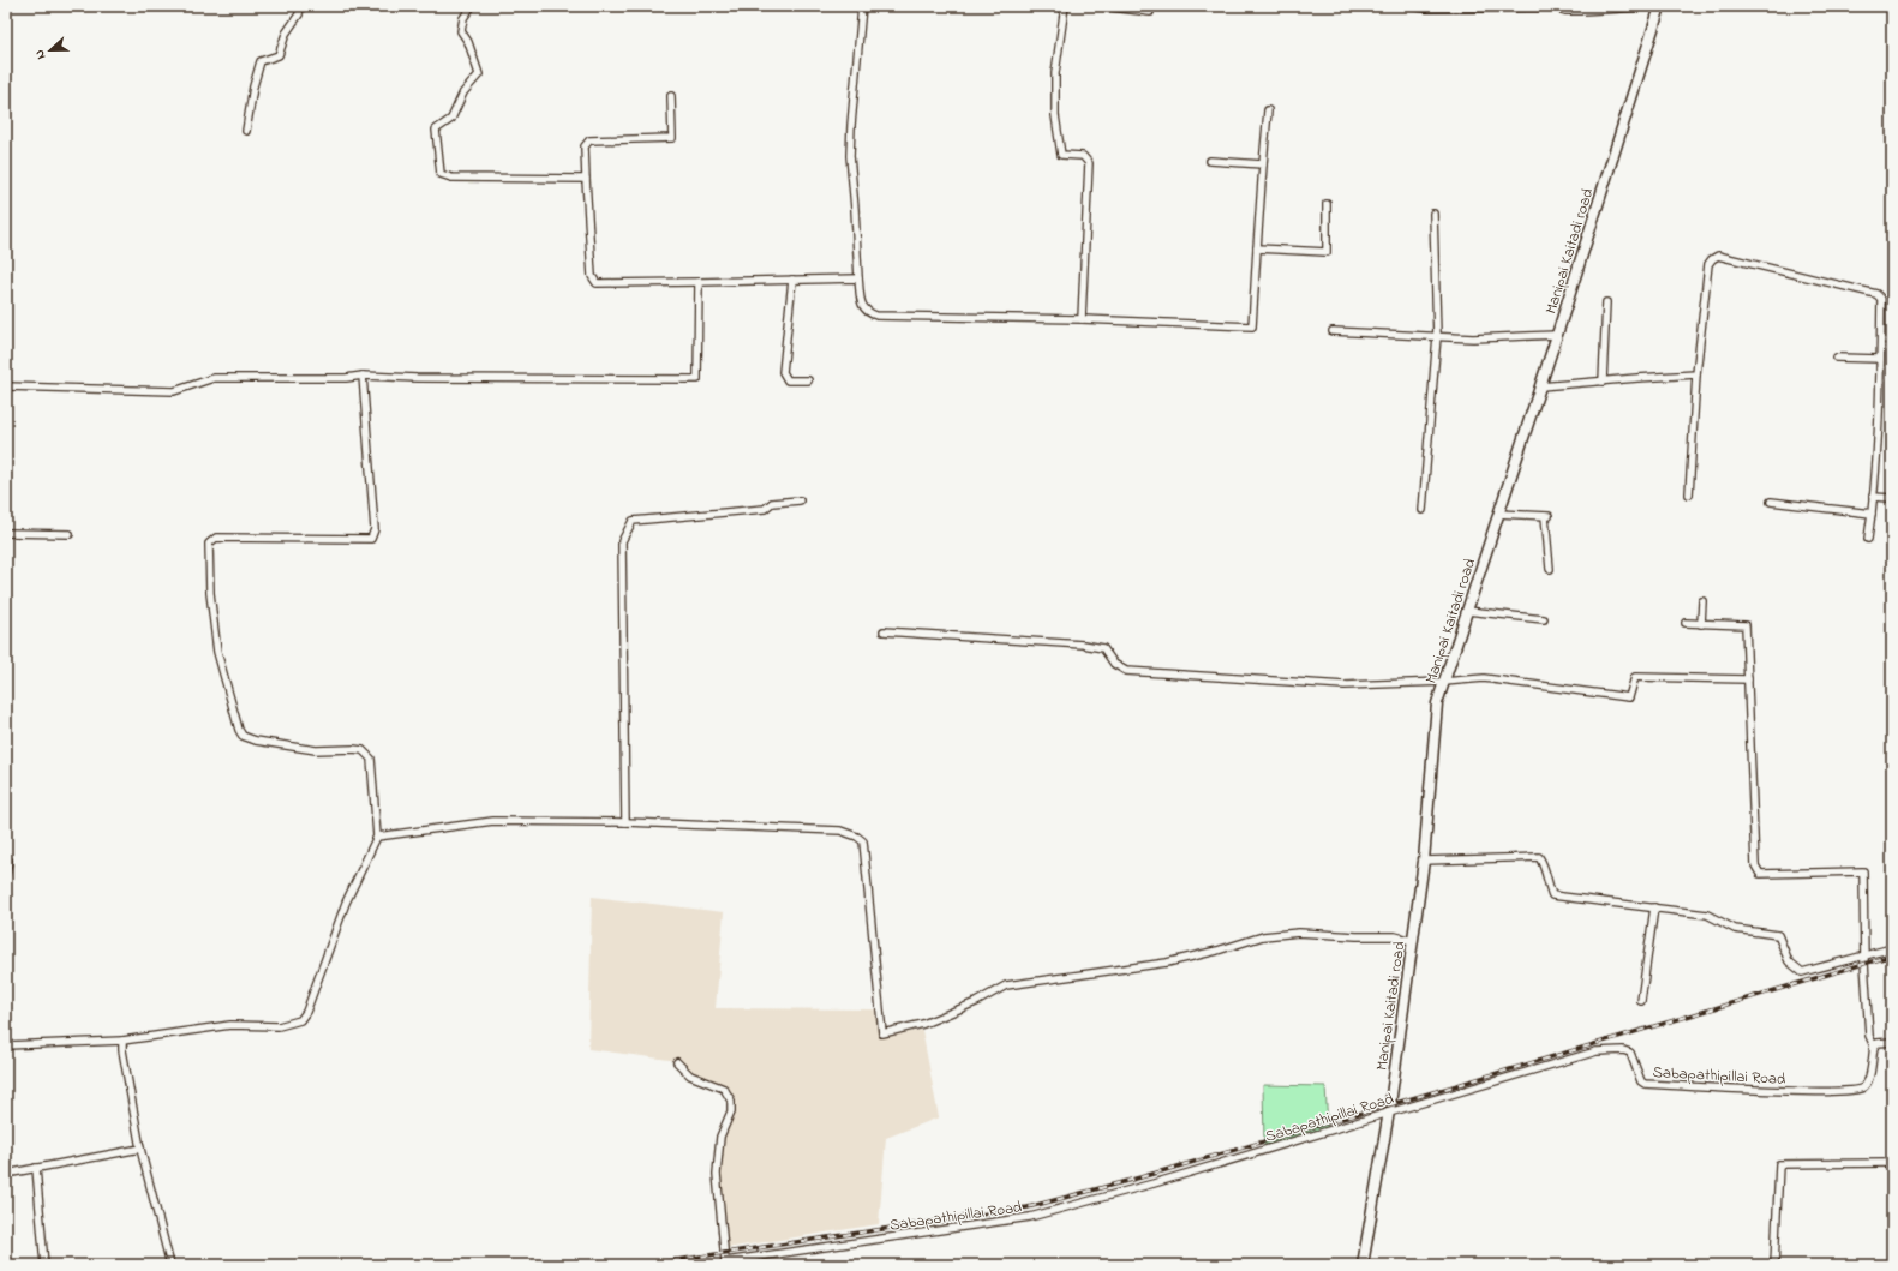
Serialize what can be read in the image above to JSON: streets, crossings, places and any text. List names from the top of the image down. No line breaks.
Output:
{"streets":{"main road":["Manipai Kaitadi road"],"street":["Sabapathipillai Road"]},"crossings":[["Manipai Kaitadi road","Sabapathipillai Road"]],"north":"left"}
